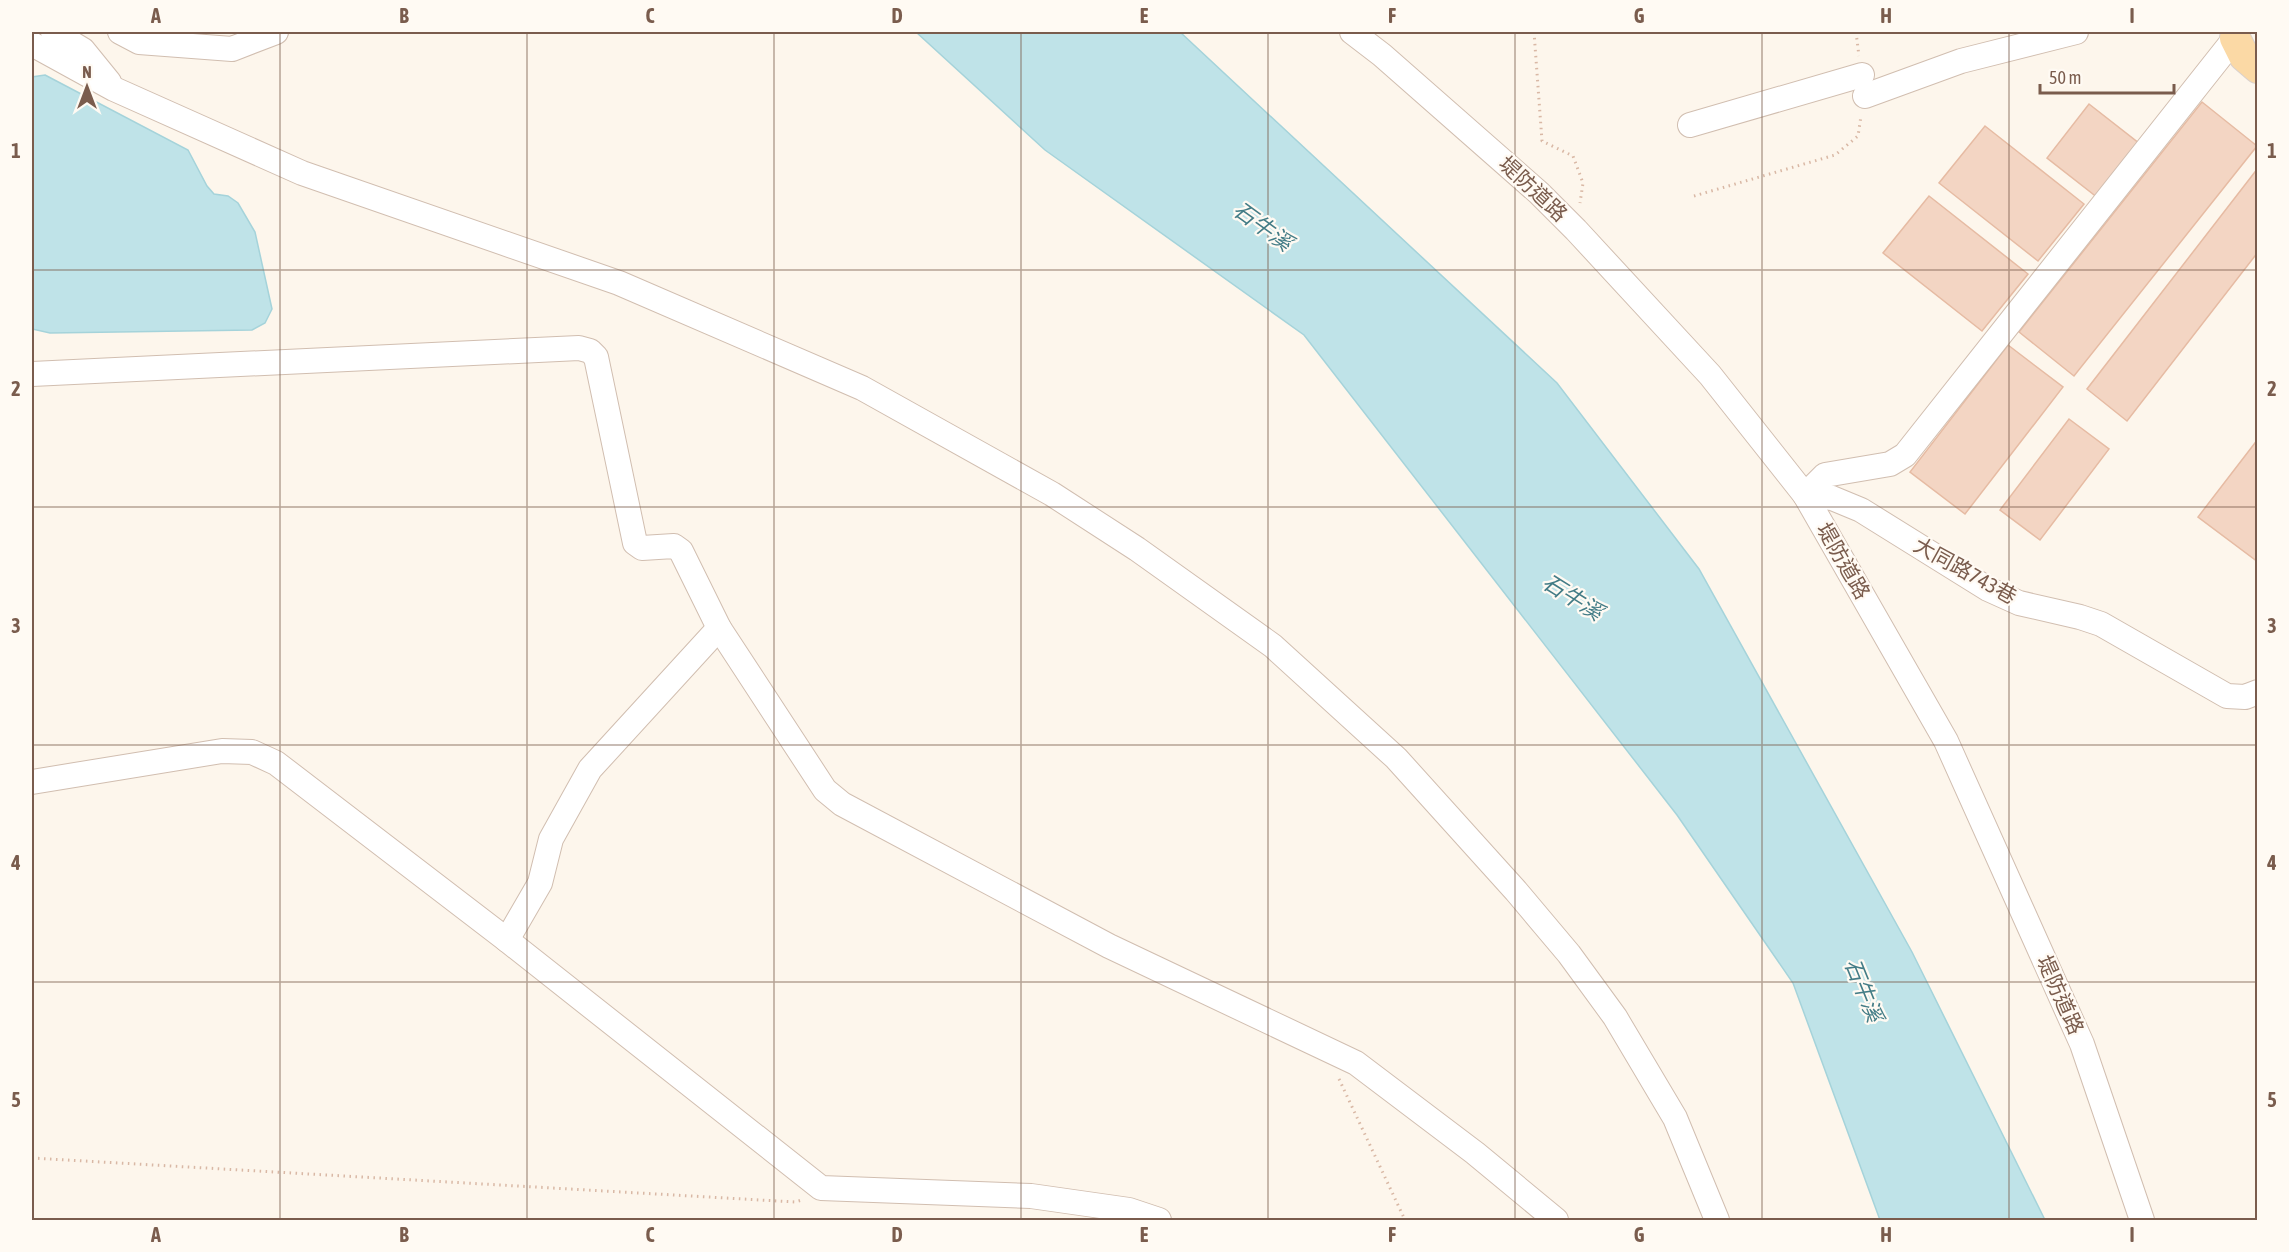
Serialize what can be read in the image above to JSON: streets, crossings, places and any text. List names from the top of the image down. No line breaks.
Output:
{"streets":{"street":["堤防道路","大同路743巷"]},"crossings":[["堤防道路","大同路743巷"]],"water":["石牛溪"],"scale_bar":"50 m","north":"top","grid":{"columns":["A","B","C","D","E","F","G","H","I"],"rows":["1","2","3","4","5"]}}
